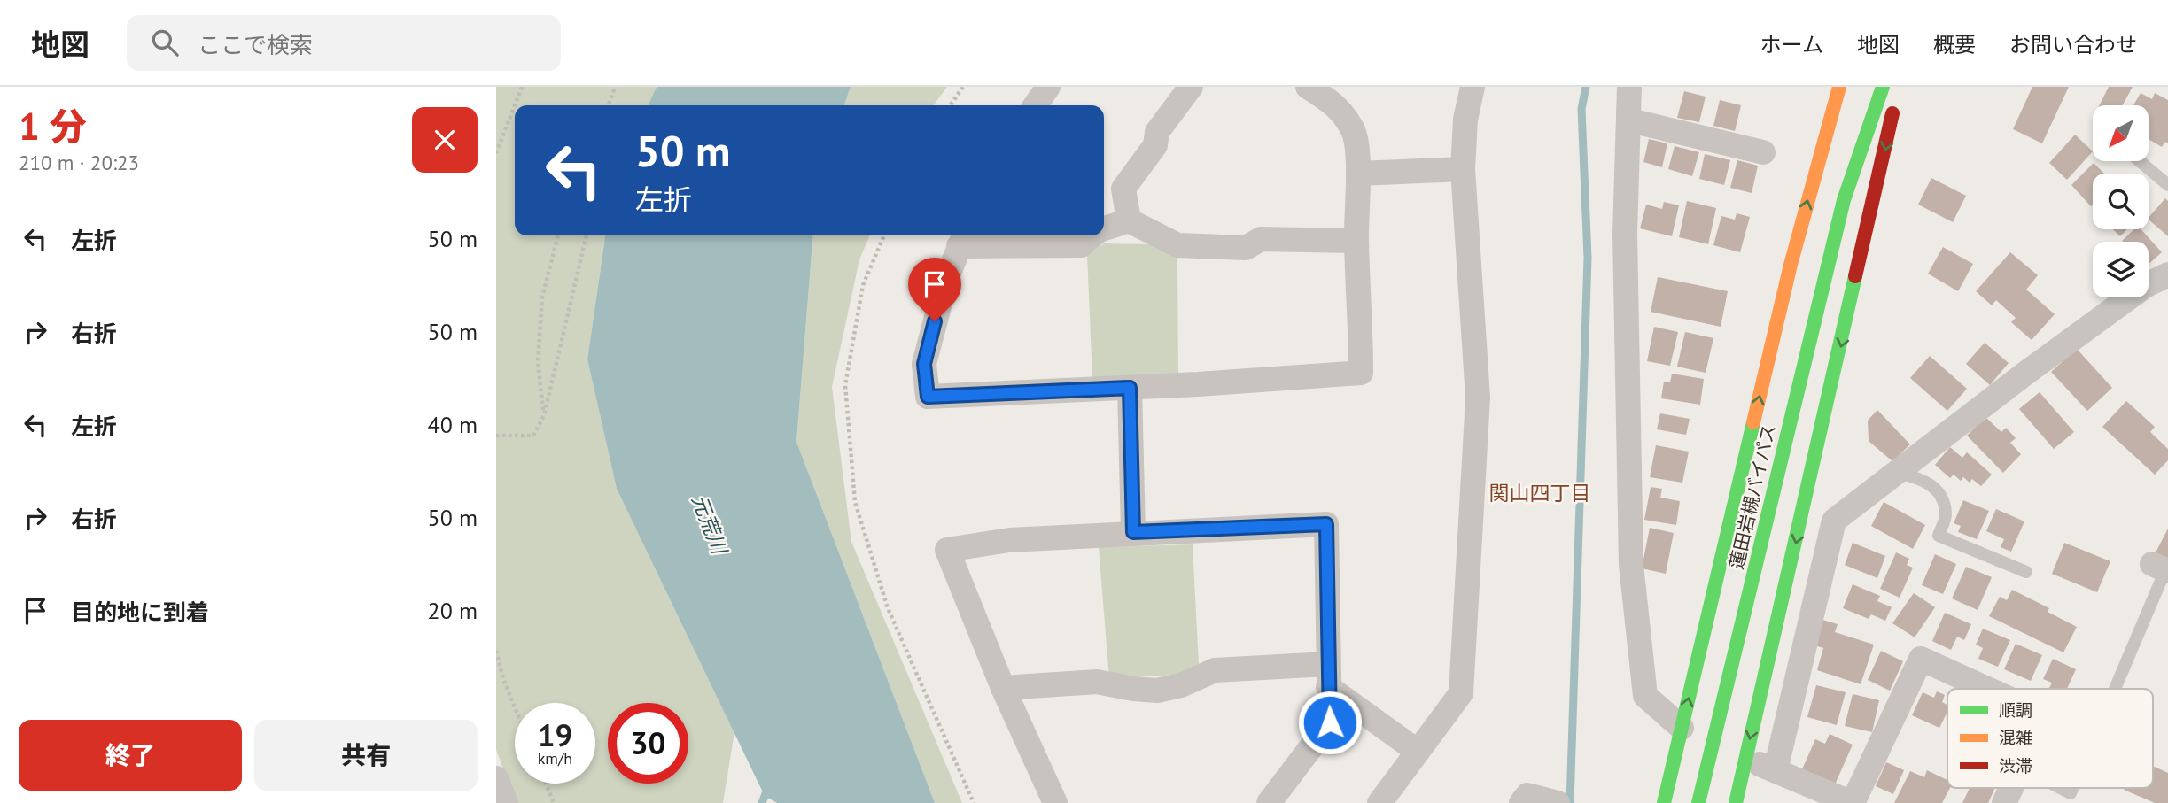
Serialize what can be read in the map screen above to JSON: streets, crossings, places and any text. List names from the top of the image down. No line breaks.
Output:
{"streets":{"highway":["蓮田岩槻バイパス"]},"districts":["関山四丁目"],"water":["元荒川"],"legend":["順調","混雑","渋滞"],"north":"bottom left","page":{"header":"地図","search":"ここで検索","nav":["ホーム","地図","概要","お問い合わせ"],"heading":["1 分","210 m · 20:23"],"turn":["50 m","左折"],"list":[{"name":"左折","value":"50 m"},{"name":"右折","value":"50 m"},{"name":"左折","value":"40 m"},{"name":"右折","value":"50 m"},{"name":"目的地に到着","value":"20 m"}],"speed":"19 km/h","limit":"30","buttons":["終了","共有"]}}
